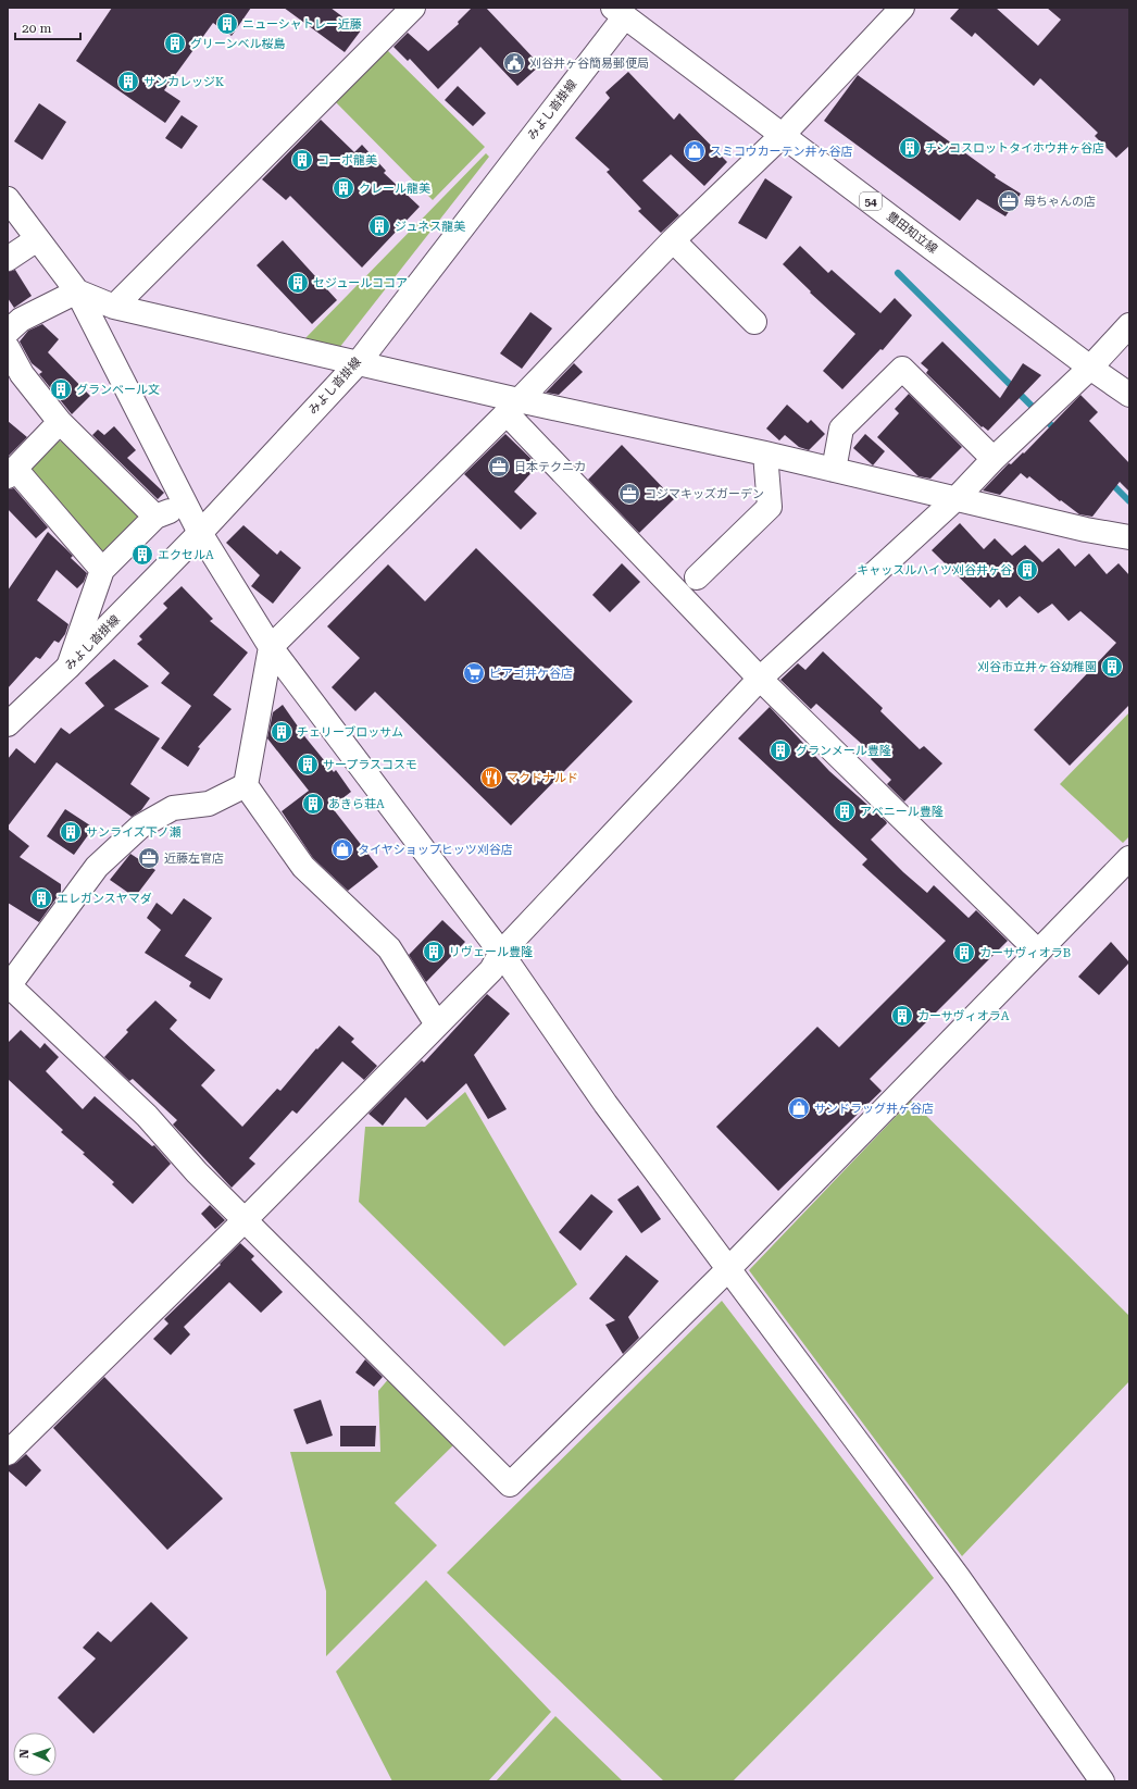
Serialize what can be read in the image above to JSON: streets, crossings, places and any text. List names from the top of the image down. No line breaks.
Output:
{"streets":{"street":["みよし沓掛線","54","豊田知立線"]},"crossings":[["みよし沓掛線","豊田知立線"]],"places":{"building":["ニューシャトレー近藤","グリーンベル桜島","サンカレッジK","チンコスロットタイホウ井ヶ谷店","コーポ龍美","クレール龍美","ジュネス龍美","セジュールココア","グランベール文","エクセルA","キャッスルハイツ刈谷井ヶ谷","刈谷市立井ヶ谷幼稚園","チェリーブロッサム","グランメール豊隆","サープラスコスモ","あきら荘A","アベニール豊隆","サンライズ下ノ瀬","エレガンスヤマダ","リヴェール豊隆","カーサヴィオラB","カーサヴィオラA"],"public building":["刈谷井ヶ谷簡易郵便局"],"shop":["スミコウカーテン井ヶ谷店","タイヤショップヒッツ刈谷店","サンドラッグ井ヶ谷店"],"office":["母ちゃんの店","日本テクニカ","コジマキッズガーデン","近藤左官店"],"supermarket":["ピアゴ井ケ谷店"],"restaurant":["マクドナルド"]},"scale_bar":"20 m","north":"left"}
